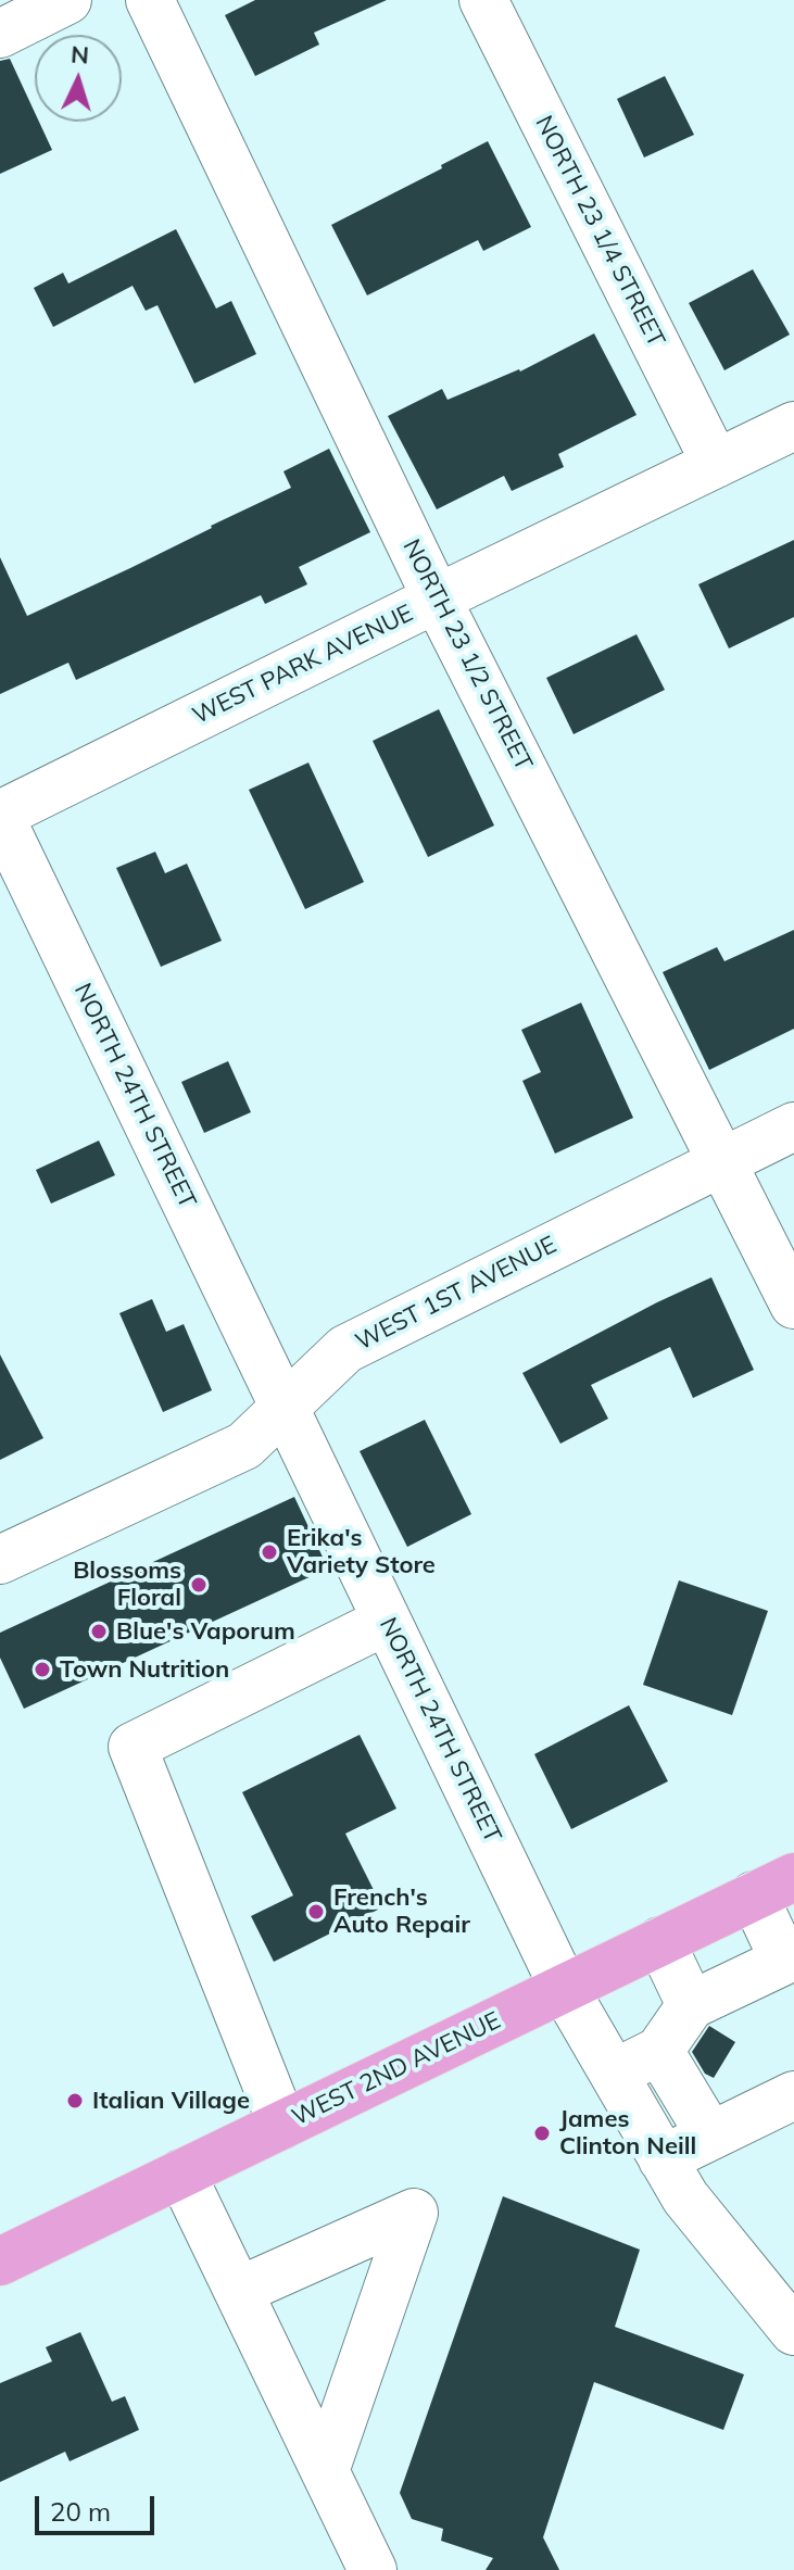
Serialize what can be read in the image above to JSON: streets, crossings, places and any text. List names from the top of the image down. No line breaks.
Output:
{"streets":{"main road":["WEST 2ND AVENUE"],"street":["NORTH 23 1/4 STREET","NORTH 23 1/2 STREET","WEST PARK AVENUE","NORTH 24TH STREET","WEST 1ST AVENUE"]},"crossings":[["NORTH 23 1/4 STREET","WEST PARK AVENUE"],["NORTH 23 1/2 STREET","WEST PARK AVENUE"],["NORTH 23 1/2 STREET","WEST 1ST AVENUE"],["WEST PARK AVENUE","NORTH 24TH STREET"],["NORTH 24TH STREET","WEST 1ST AVENUE"],["NORTH 24TH STREET","WEST 2ND AVENUE"]],"places":["Erika's Variety Store","Blossoms Floral","Blue's Vaporum","Town Nutrition","French's Auto Repair","Italian Village","James Clinton Neill"],"scale_bar":"20 m","north":"top"}
